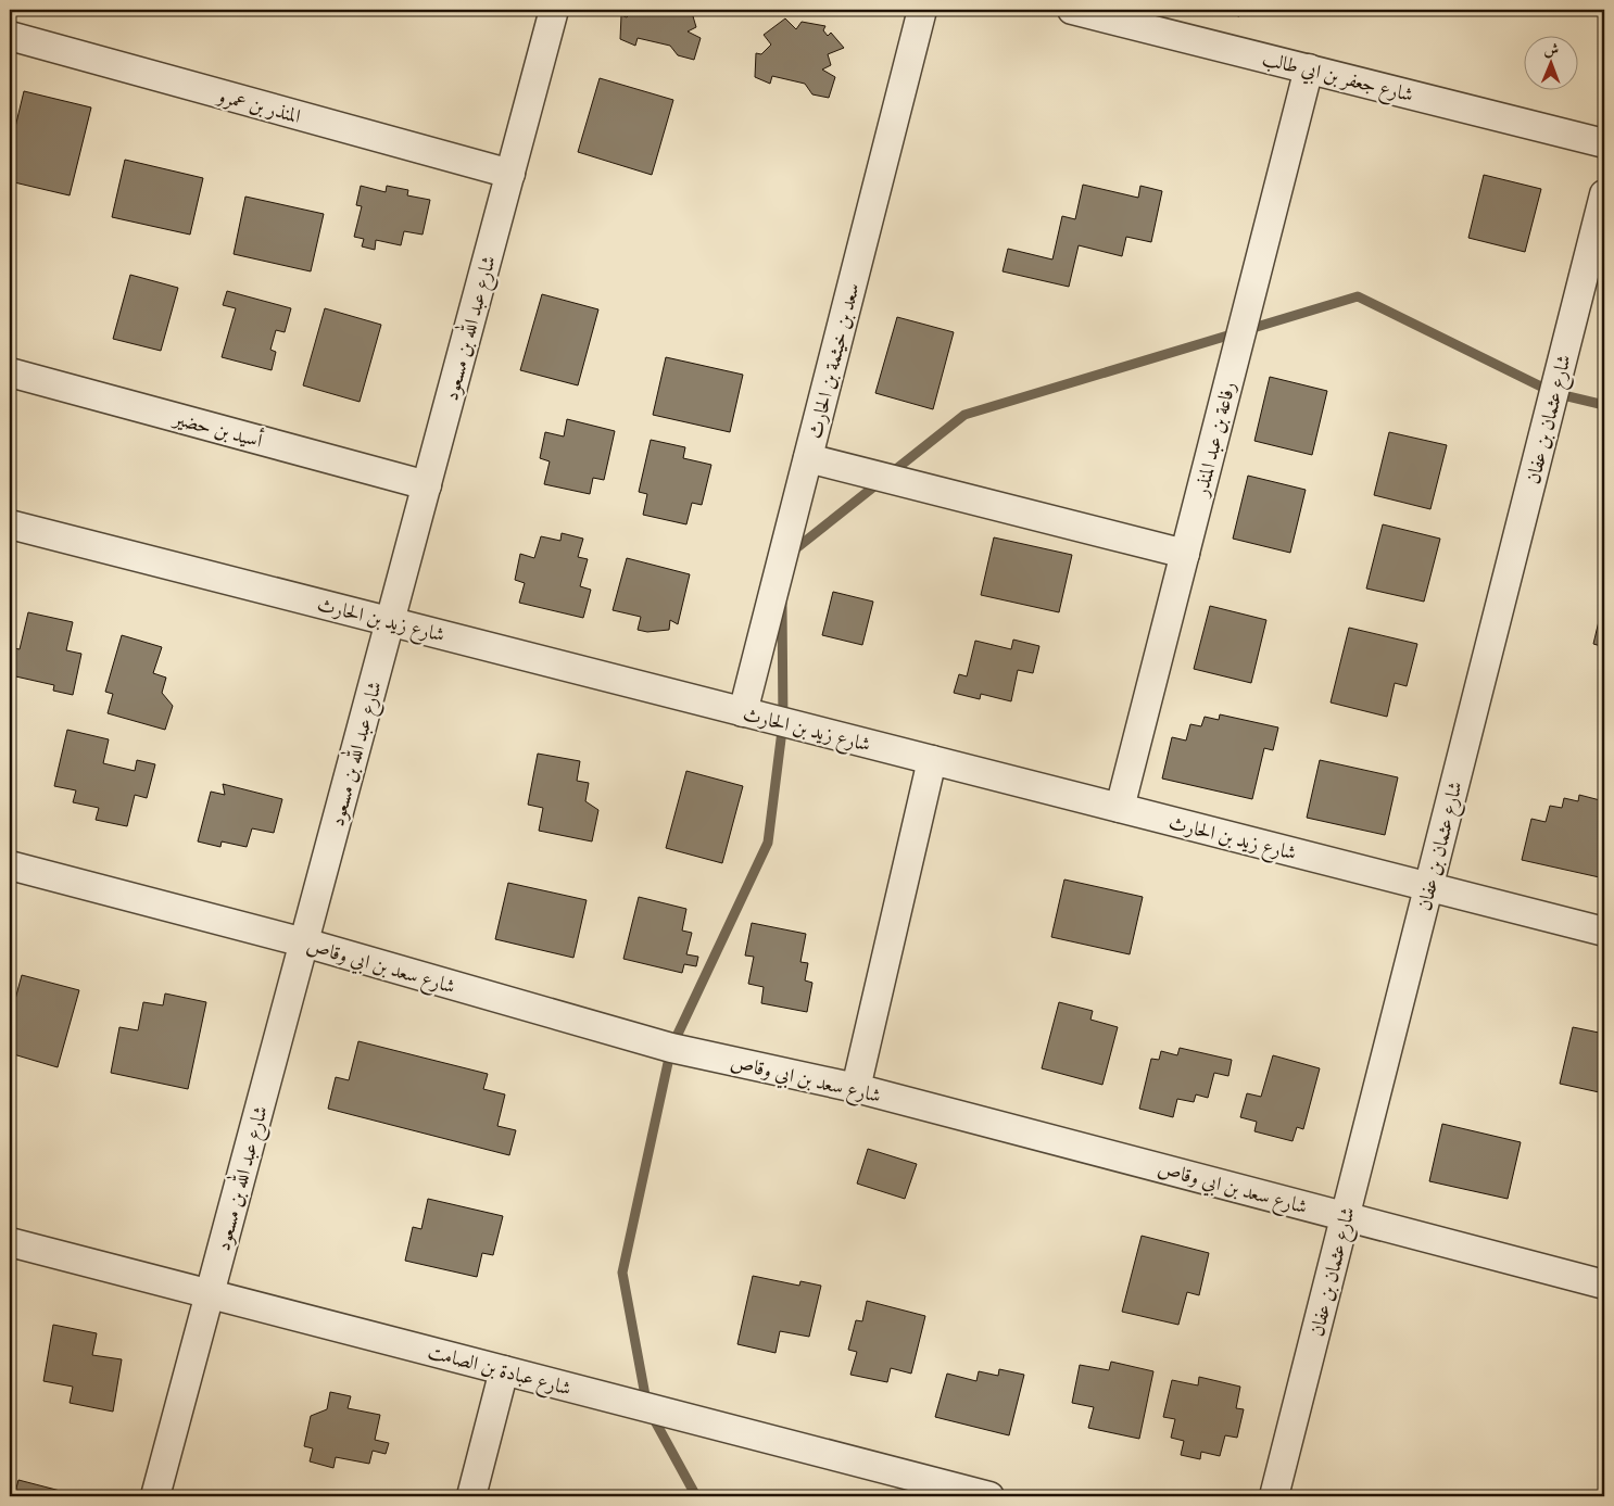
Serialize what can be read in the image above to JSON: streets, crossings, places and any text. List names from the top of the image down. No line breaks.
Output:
{"streets":{"street":["شارع جعفر بن ابي طالب","المنذر بن عمرو","شارع عبد الله بن مسعود","سعد بن خيثمة بن الحارث","شارع عثمان بن عفان","أسيد بن حضير","رفاعة بن عبد المنذر","شارع زيد بن الحارث","شارع سعد بن ابي وقاص","شارع عبادة بن الصامت"]},"crossings":[["شارع جعفر بن ابي طالب","رفاعة بن عبد المنذر"],["المنذر بن عمرو","شارع عبد الله بن مسعود"],["شارع عبد الله بن مسعود","أسيد بن حضير"],["شارع عبد الله بن مسعود","شارع زيد بن الحارث"],["شارع عبد الله بن مسعود","شارع سعد بن ابي وقاص"],["شارع عبد الله بن مسعود","شارع عبادة بن الصامت"],["سعد بن خيثمة بن الحارث","شارع زيد بن الحارث"],["شارع عثمان بن عفان","شارع زيد بن الحارث"],["شارع عثمان بن عفان","شارع سعد بن ابي وقاص"],["رفاعة بن عبد المنذر","شارع زيد بن الحارث"]],"north":"top"}
